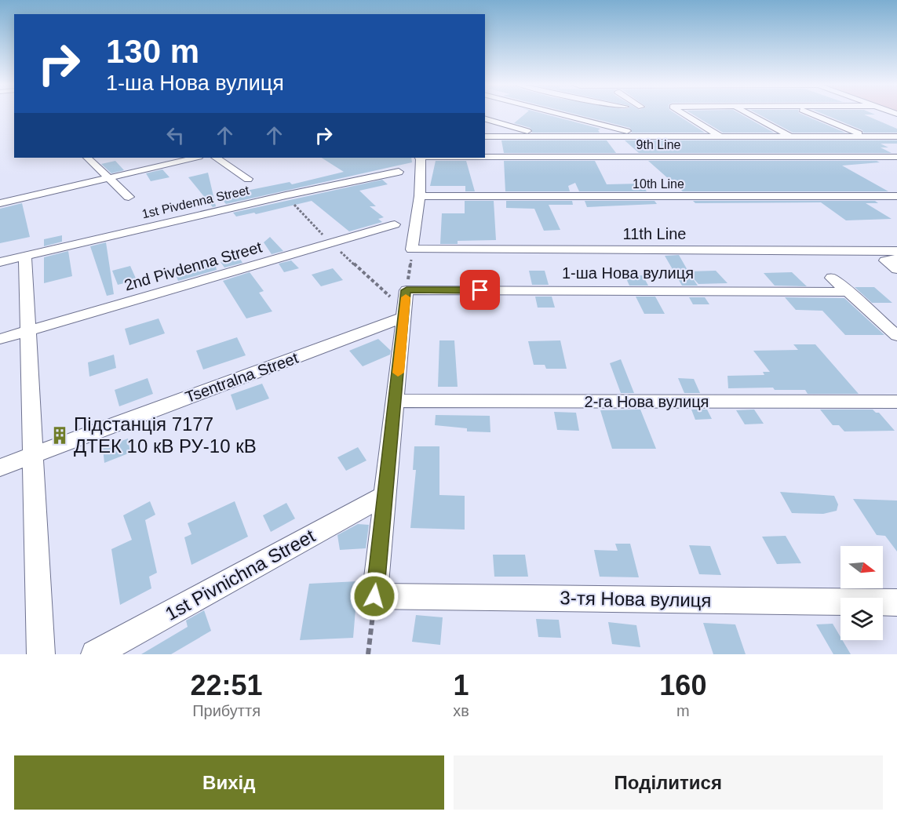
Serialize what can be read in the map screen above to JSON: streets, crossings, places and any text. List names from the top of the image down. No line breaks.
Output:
{"streets":{"street":["9th Line","10th Line","1st Pivdenna Street","11th Line","2nd Pivdenna Street","1-ша Нова вулиця","Tsentralna Street","2-га Нова вулиця","1st Pivnichna Street","3-тя Нова вулиця"]},"places":{"building":["Підстанція 7177 ДТЕК 10 кВ РУ-10 кВ"]},"north":"right","page":{"turn":["130 m","1-ша Нова вулиця"],"eta":["22:51","Прибуття","1","хв","160","m"],"buttons":["Вихід","Поділитися"]}}
